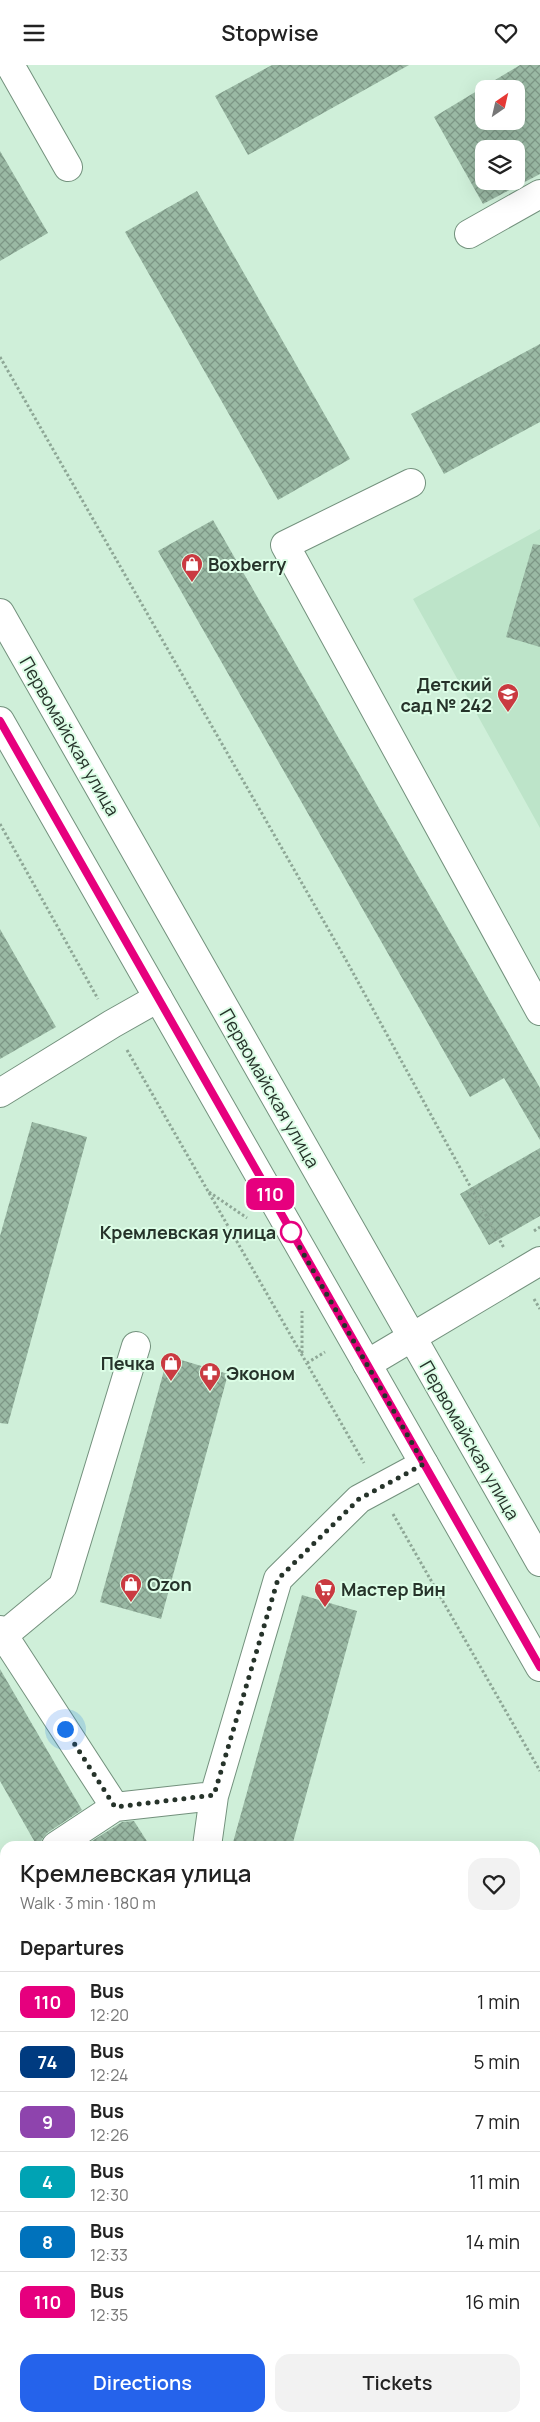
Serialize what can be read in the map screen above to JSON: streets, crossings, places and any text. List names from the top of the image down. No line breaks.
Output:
{"streets":{"main road":["Первомайская улица"]},"places":{"shop":["Boxberry","Печка","Ozon"],"school or university":["Детский сад № 242"],"other":["Кремлевская улица"],"pharmacy":["Эконом"],"supermarket":["Мастер Вин"]},"lines":["bus line 110"],"north":"top right","page":{"header":"Stopwise","on_map":"110","heading":[["Кремлевская улица","Walk · 3 min · 180 m"],"Departures"],"list":[{"mark":"110","name":"Bus","note":"12:20","value":"1 min"},{"mark":"74","name":"Bus","note":"12:24","value":"5 min"},{"mark":"9","name":"Bus","note":"12:26","value":"7 min"},{"mark":"4","name":"Bus","note":"12:30","value":"11 min"},{"mark":"8","name":"Bus","note":"12:33","value":"14 min"},{"mark":"110","name":"Bus","note":"12:35","value":"16 min"}],"buttons":["Directions","Tickets"]}}
